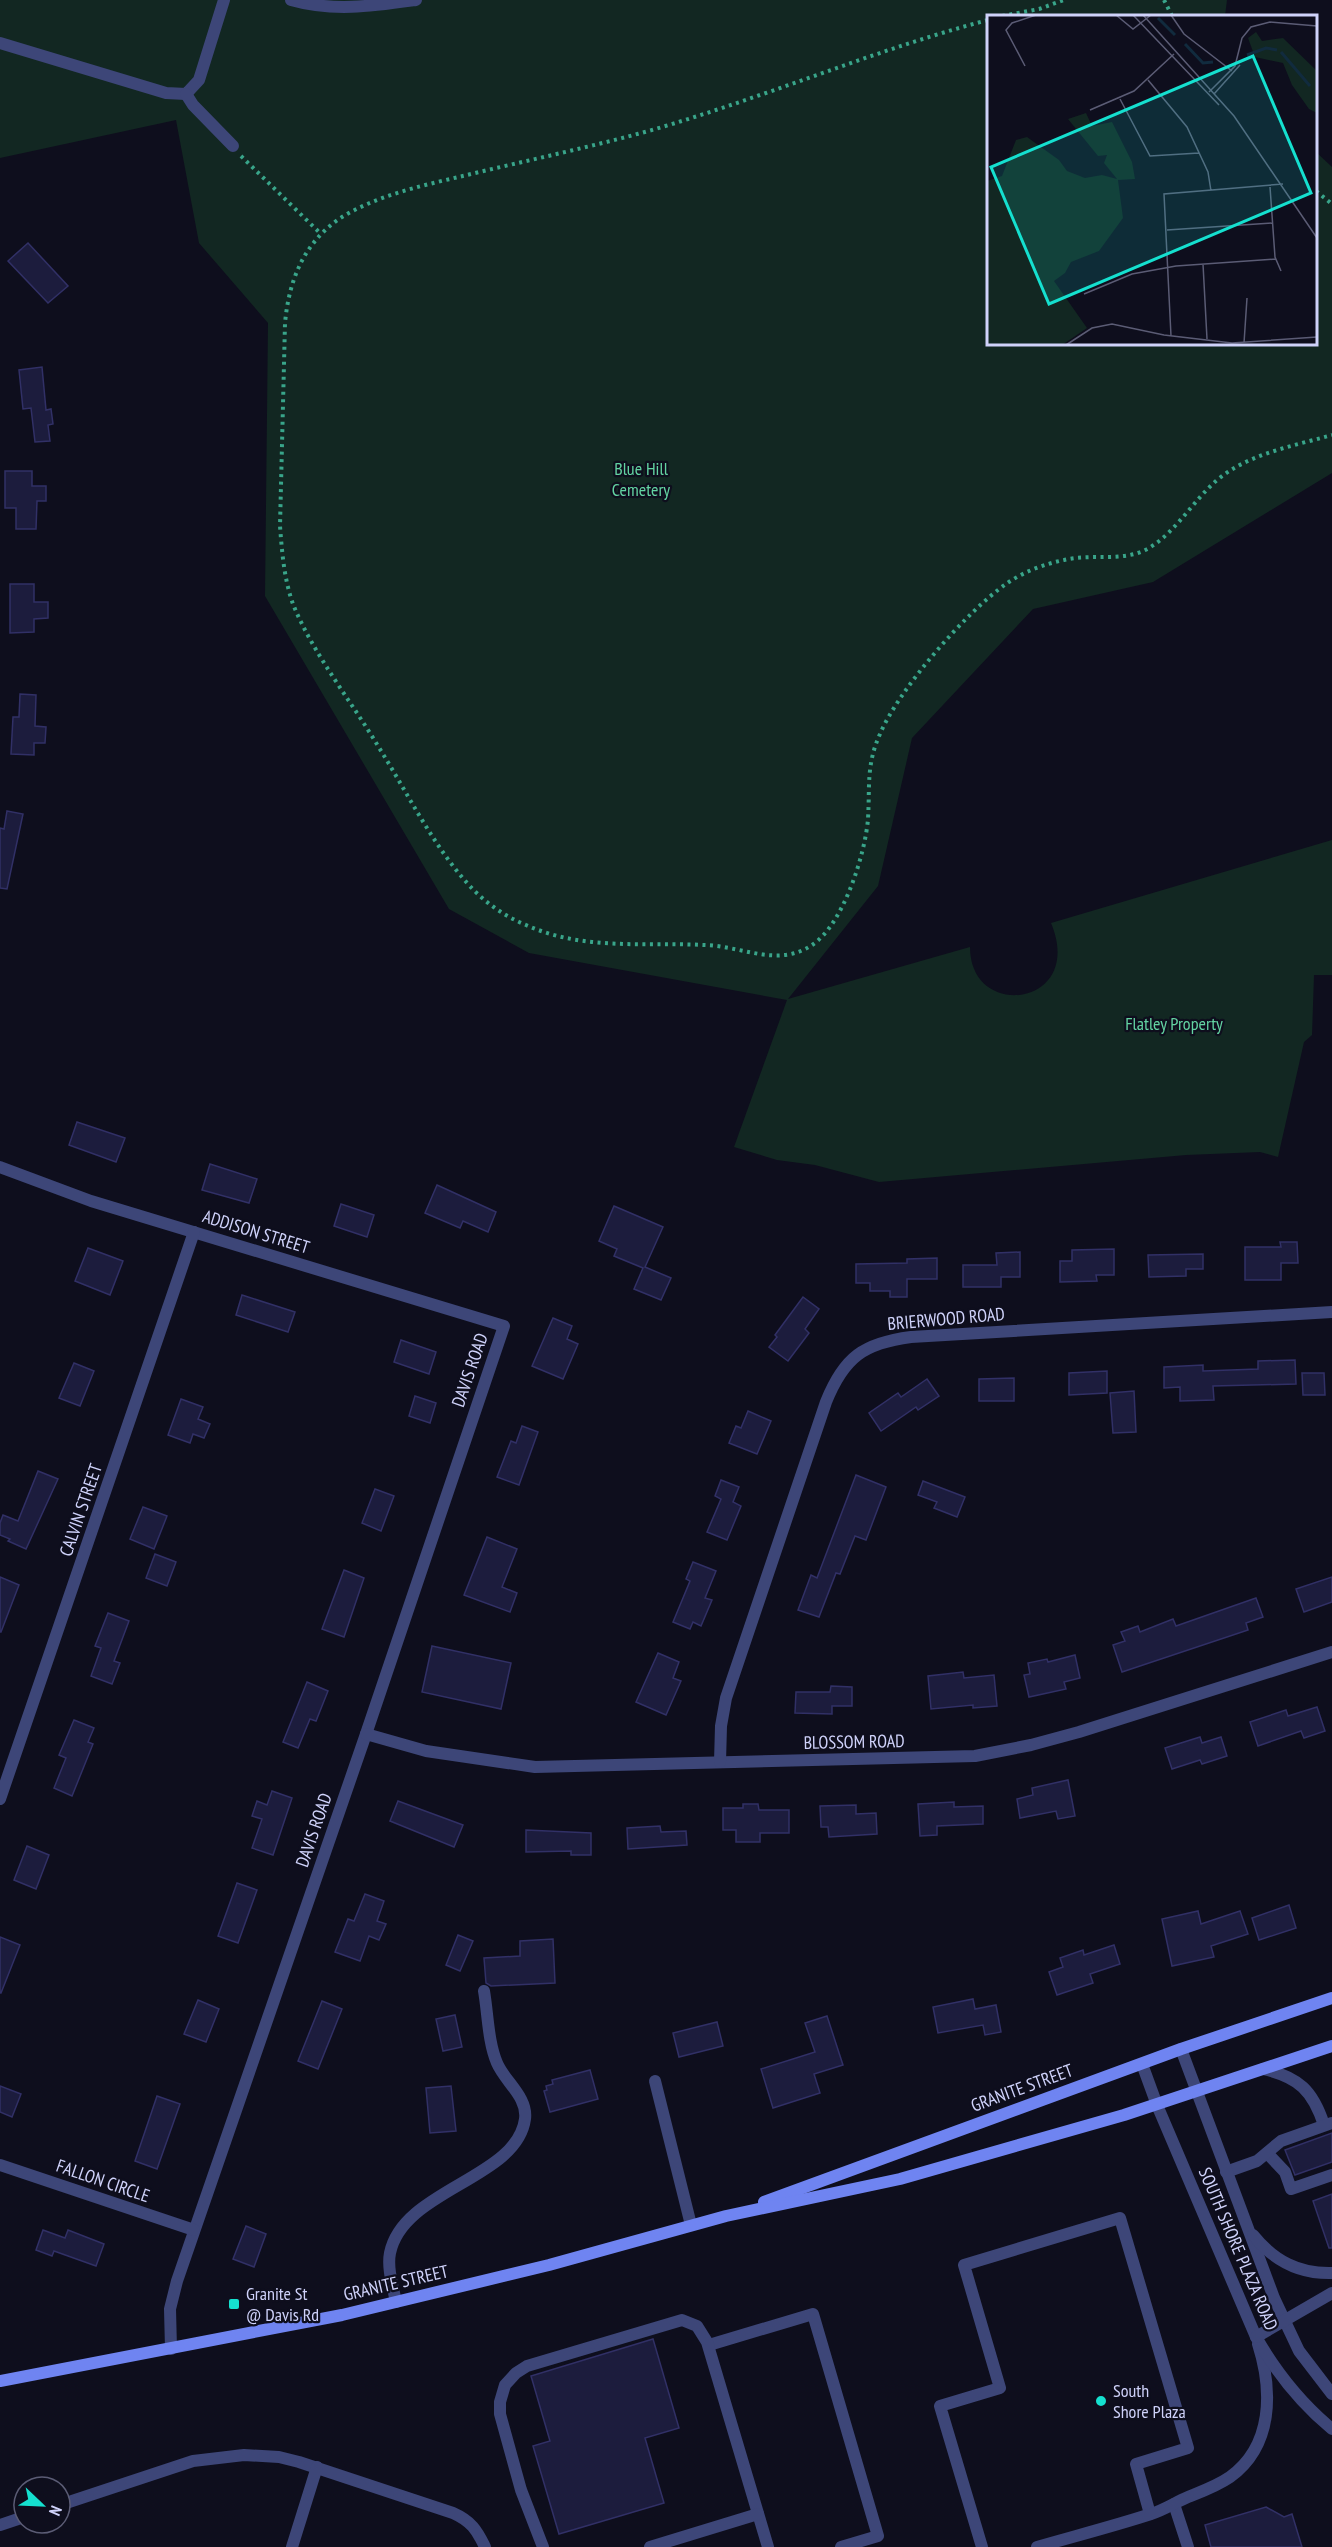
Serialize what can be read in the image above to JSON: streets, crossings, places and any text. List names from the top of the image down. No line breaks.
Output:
{"streets":{"main road":["GRANITE STREET"],"street":["ADDISON STREET","BRIERWOOD ROAD","DAVIS ROAD","CALVIN STREET","BLOSSOM ROAD","FALLON CIRCLE","SOUTH SHORE PLAZA ROAD"]},"crossings":[["ADDISON STREET","DAVIS ROAD"],["ADDISON STREET","CALVIN STREET"],["BRIERWOOD ROAD","BLOSSOM ROAD"],["DAVIS ROAD","BLOSSOM ROAD"],["DAVIS ROAD","GRANITE STREET"],["DAVIS ROAD","FALLON CIRCLE"],["GRANITE STREET","SOUTH SHORE PLAZA ROAD"]],"parks":["Blue Hill Cemetery","Flatley Property"],"places":{"transit":["Granite St @ Davis Rd"],"other":["South Shore Plaza"]},"north":"bottom right"}
